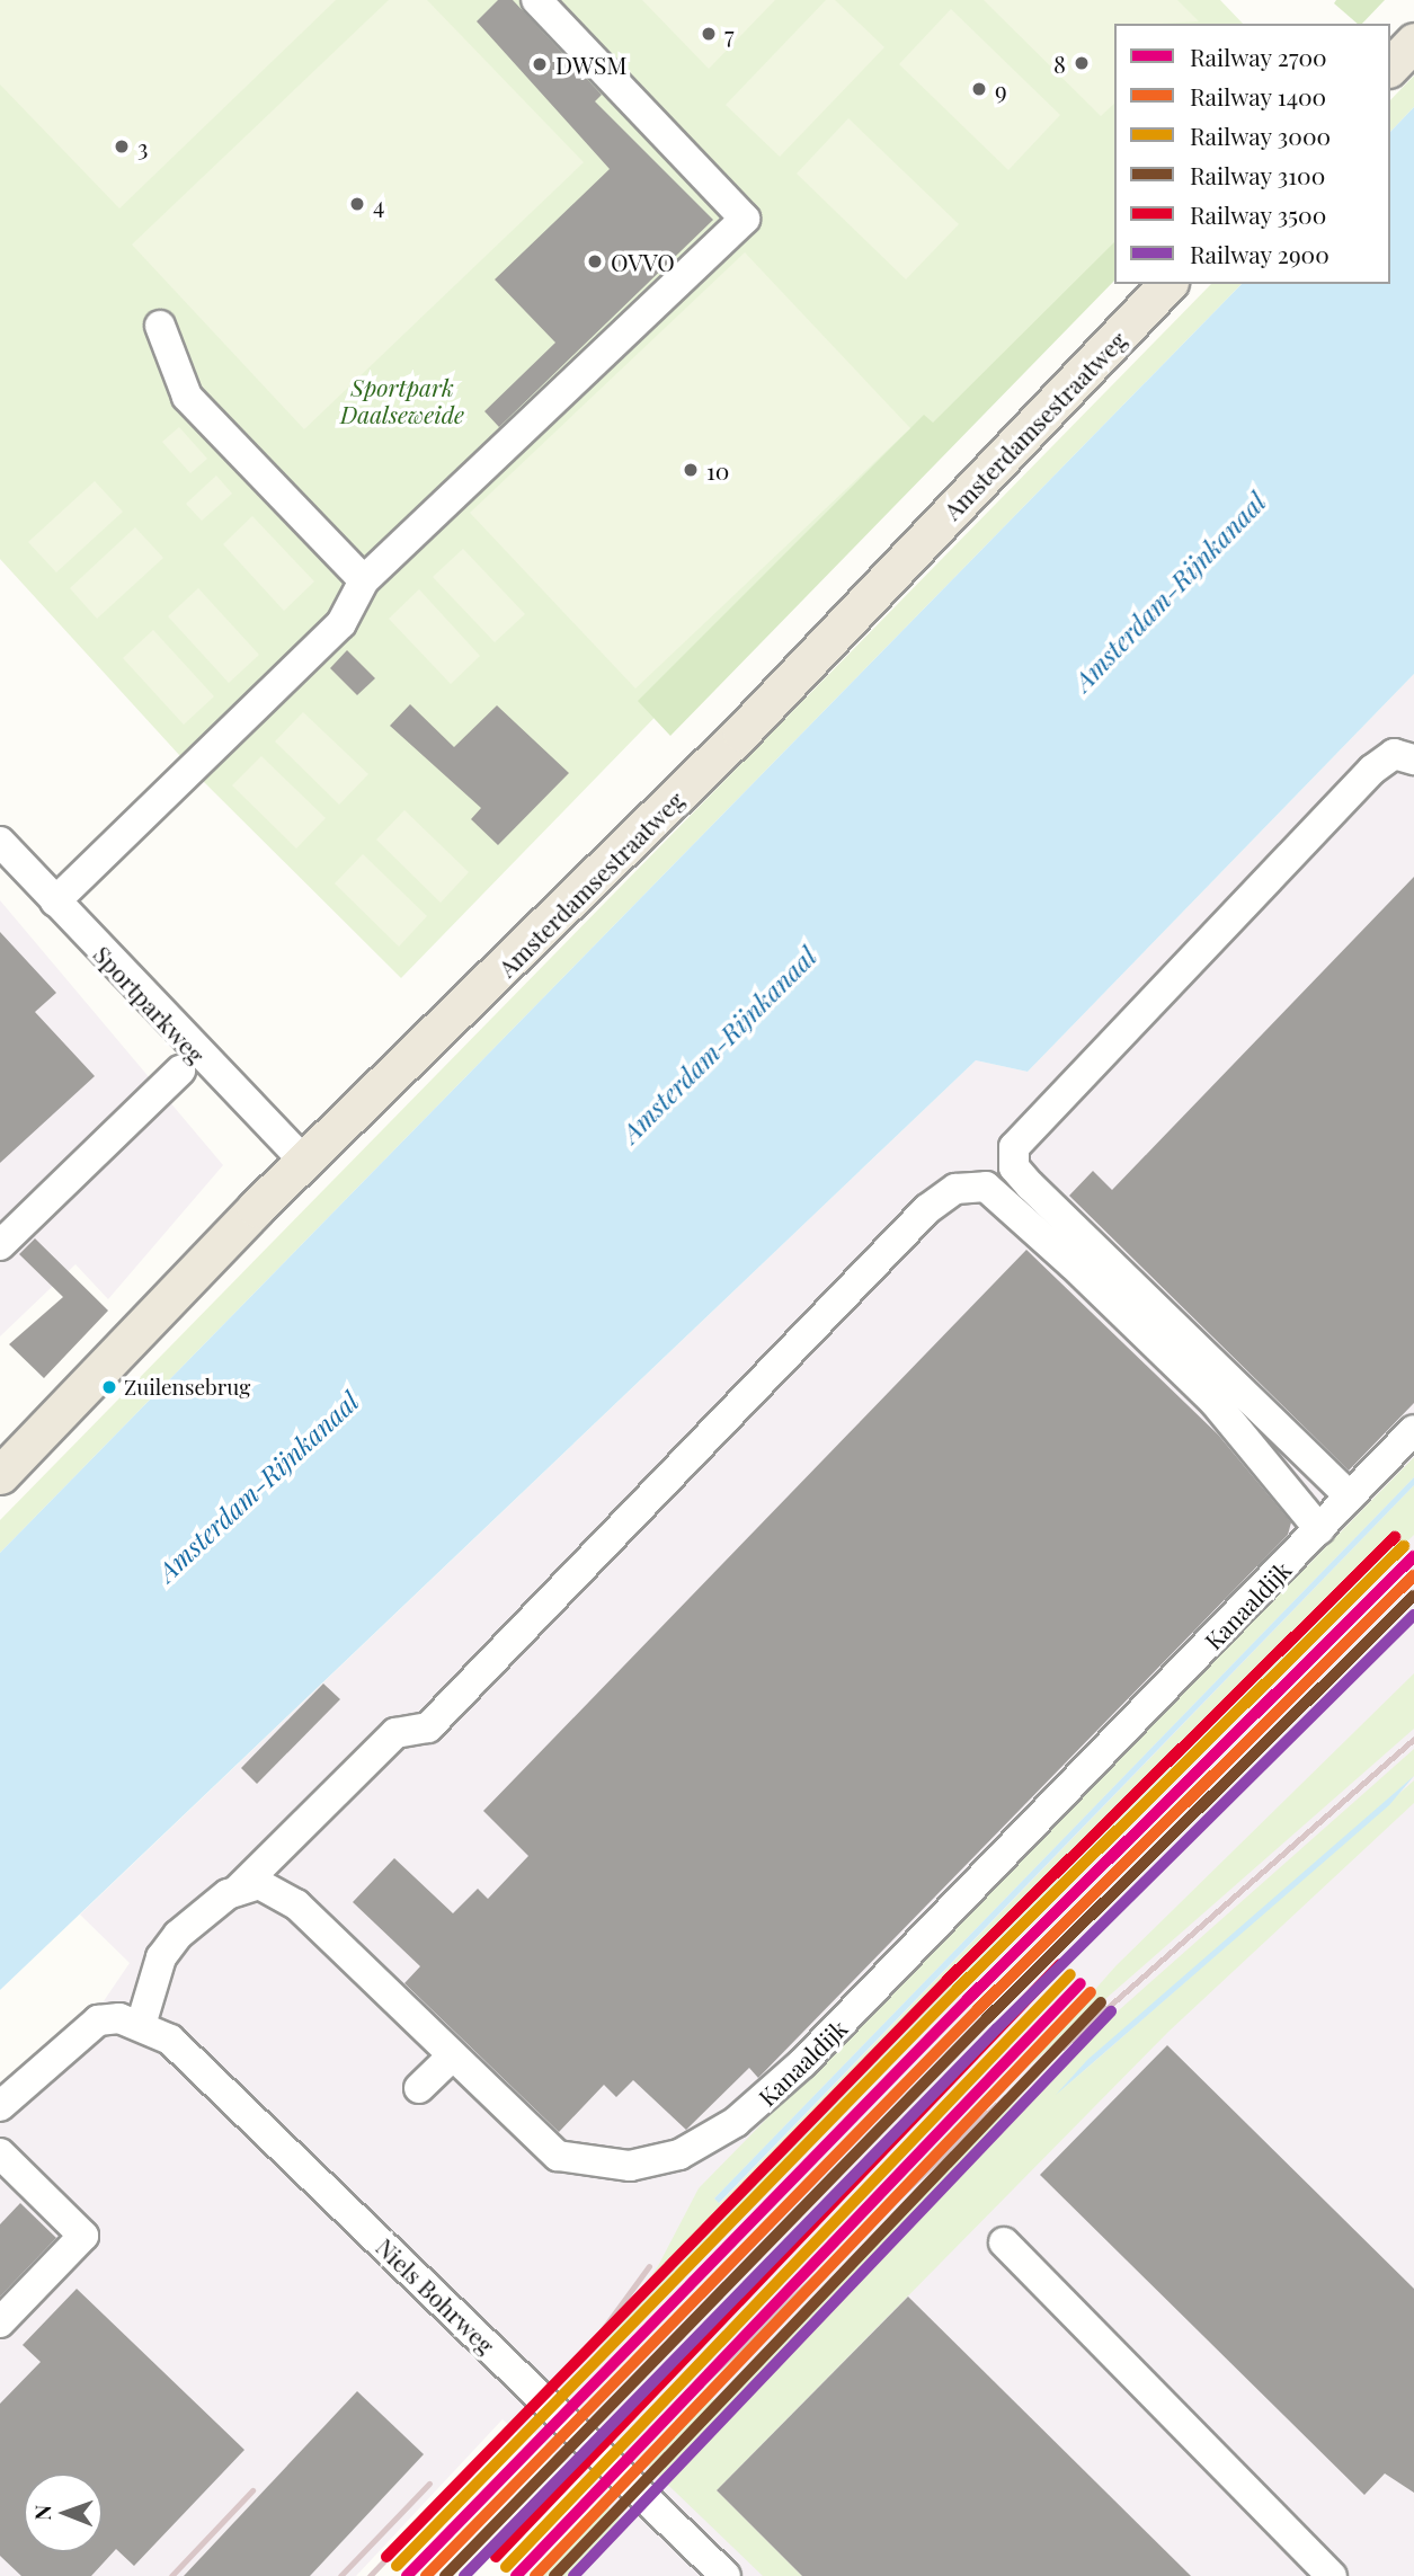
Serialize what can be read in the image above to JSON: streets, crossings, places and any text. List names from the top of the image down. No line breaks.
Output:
{"streets":{"main road":["Amsterdamsestraatweg"],"street":["Sportparkweg","Kanaaldijk","Niels Bohrweg"]},"crossings":[["Amsterdamsestraatweg","Sportparkweg"],["Kanaaldijk","Niels Bohrweg"]],"water":["Amsterdam-Rijnkanaal"],"parks":["Sportpark Daalseweide"],"places":["7","8","DWSM","9","3","4","OVVO","10","Zuilensebrug"],"lines":["rail line 3500","rail line 3000","rail line 2700","rail line 1400","rail line 3100","rail line 2900"],"legend":["Railway 2700","Railway 1400","Railway 3000","Railway 3100","Railway 3500","Railway 2900"],"north":"left"}
